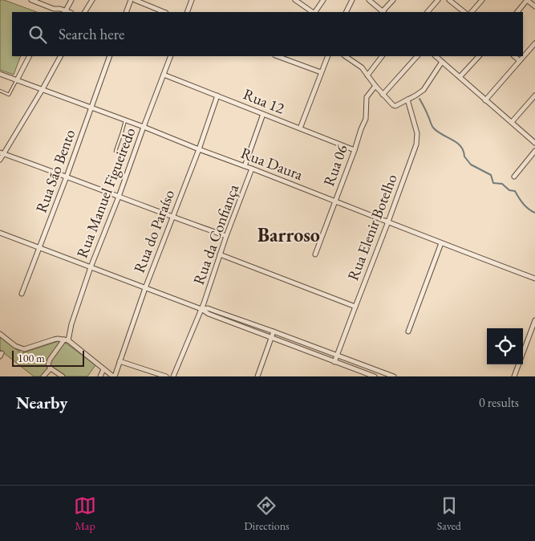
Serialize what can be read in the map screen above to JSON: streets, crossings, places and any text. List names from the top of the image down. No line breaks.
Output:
{"streets":{"street":["Rua 12","Rua Daura","Rua 06","Rua São Bento","Rua Manuel Figueiredo","Rua Elenir Botelho","Rua do Paraíso","Rua da Confiança"]},"crossings":[["Rua 12","Rua 06"],["Rua 12","Rua Manuel Figueiredo"],["Rua 12","Rua do Paraíso"],["Rua Daura","Rua 06"],["Rua Daura","Rua São Bento"],["Rua Daura","Rua Manuel Figueiredo"],["Rua Daura","Rua Elenir Botelho"],["Rua Daura","Rua do Paraíso"],["Rua Daura","Rua da Confiança"]],"districts":["Barroso"],"scale_bar":"100 m","page":{"search":"Search here","scale":"100 m","heading":["Nearby","0 results"],"nav":["Map","Directions","Saved"]}}
